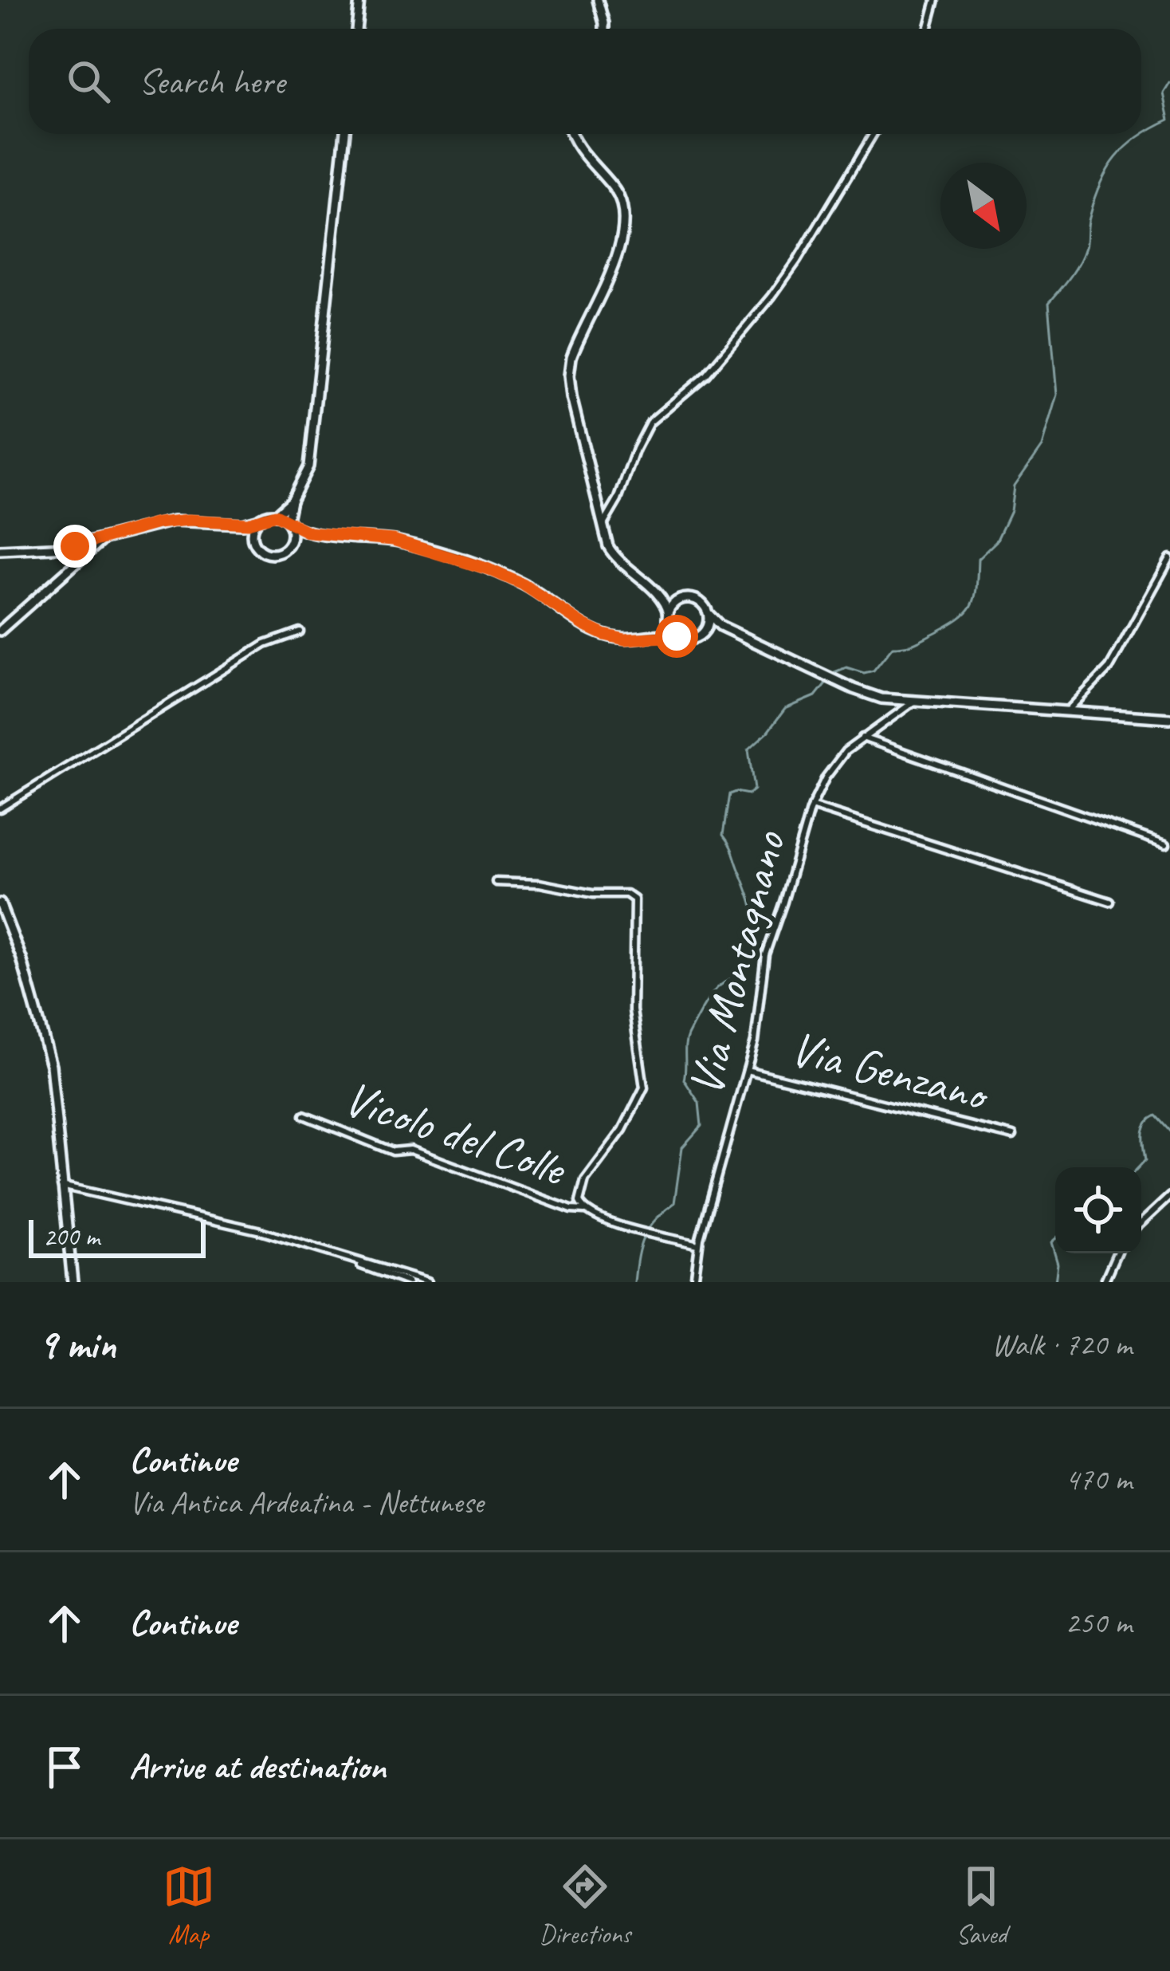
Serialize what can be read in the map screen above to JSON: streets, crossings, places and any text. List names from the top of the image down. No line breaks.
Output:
{"streets":{"street":["Via Montagnano","Via Genzano","Vicolo del Colle"]},"crossings":[["Via Montagnano","Via Genzano"],["Via Montagnano","Vicolo del Colle"]],"scale_bar":"200 m","north":"bottom right","page":{"search":"Search here","scale":"200 m","heading":["9 min","Walk · 720 m"],"list":[["Continue","Via Antica Ardeatina - Nettunese","470 m"],["Continue","250 m"],"Arrive at destination"],"nav":["Map","Directions","Saved"]}}
